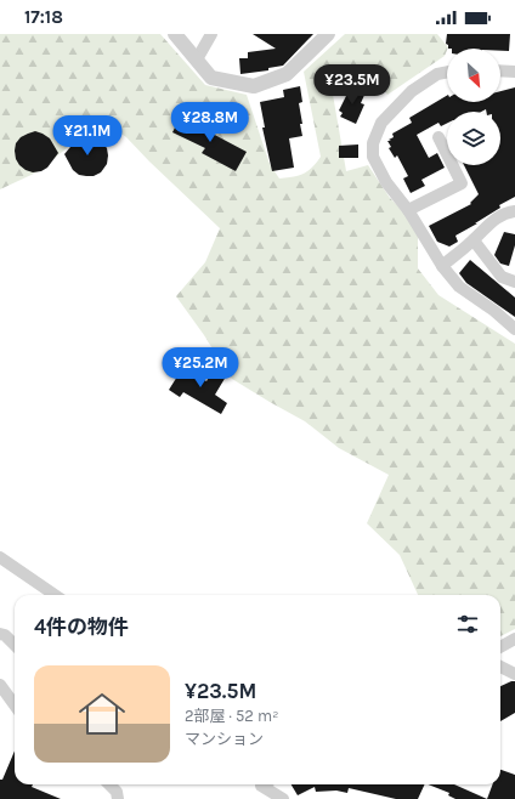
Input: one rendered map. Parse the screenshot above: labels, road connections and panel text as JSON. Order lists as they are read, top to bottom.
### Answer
{
  "north": "bottom right",
  "page": {
    "status": "17:18",
    "price": [
      "¥23.5M",
      "¥28.8M",
      "¥21.1M",
      "¥25.2M"
    ],
    "heading": "4件の物件",
    "list": [
      {
        "name": "¥23.5M",
        "note": "2部屋 · 52 m² · マンション"
      }
    ]
  }
}
